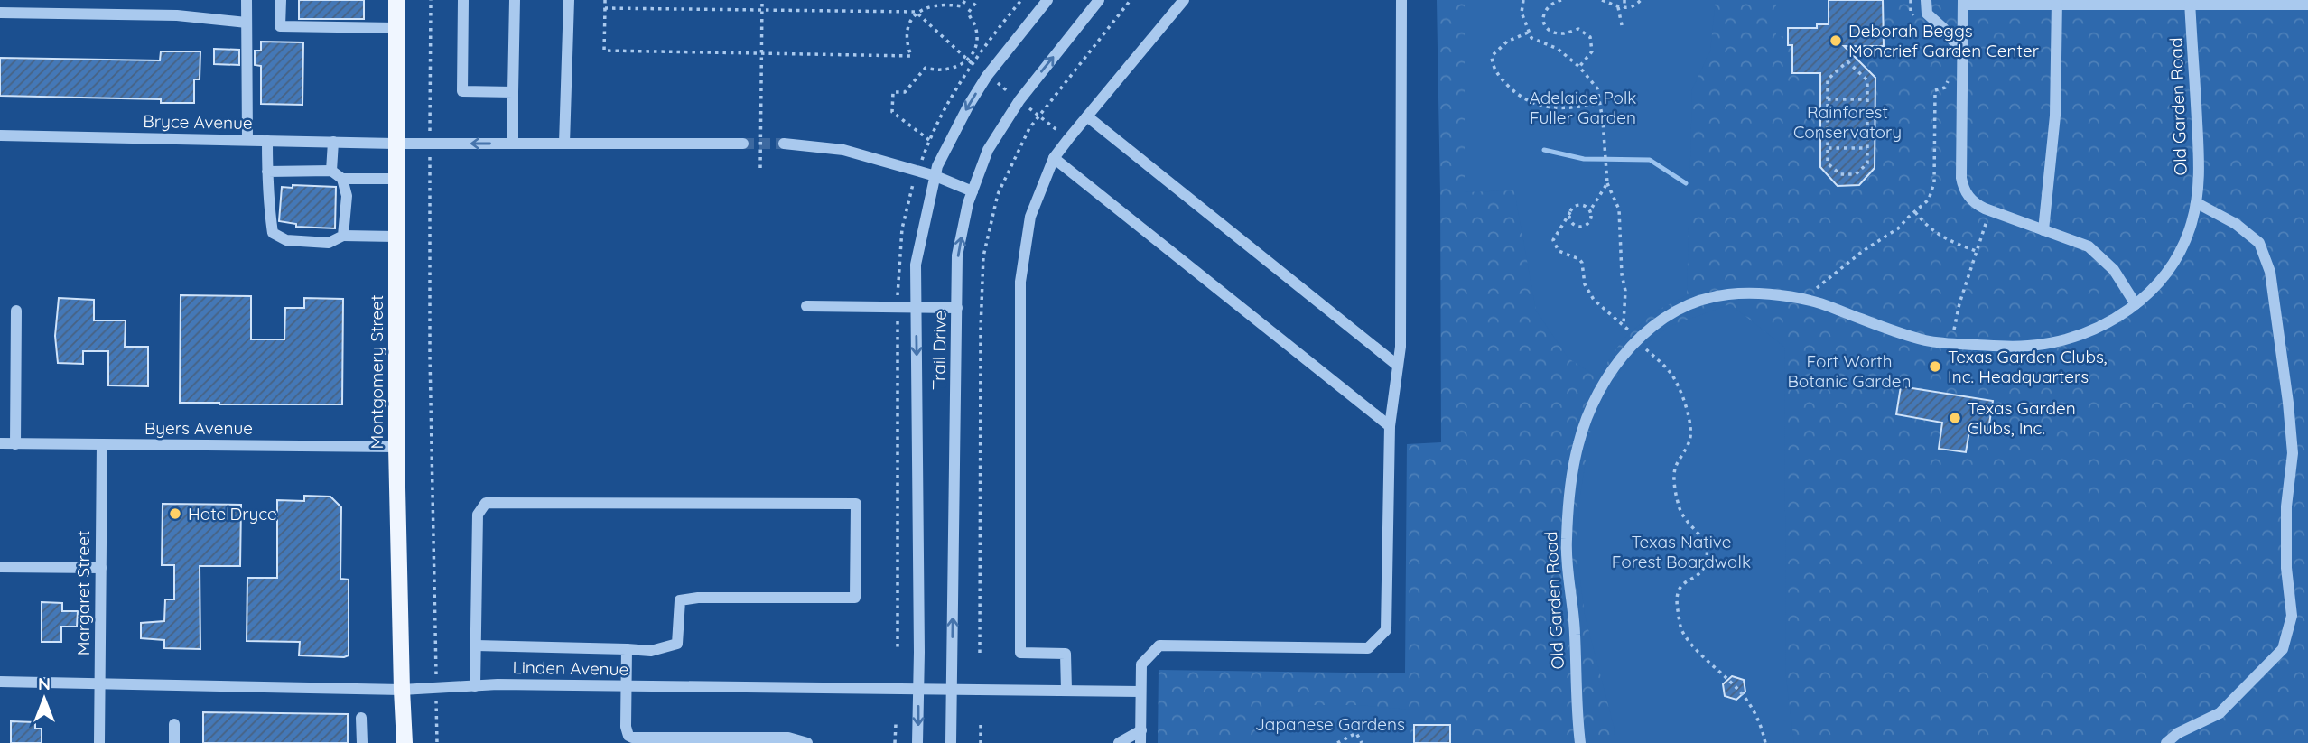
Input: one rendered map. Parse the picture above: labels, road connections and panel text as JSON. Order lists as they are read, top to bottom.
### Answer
{
  "streets": {
    "main road": ["Montgomery Street"],
    "street": [
      "Old Garden Road",
      "Bryce Avenue",
      "Trail Drive",
      "Byers Avenue",
      "Margaret Street",
      "Linden Avenue"
    ]
  },
  "crossings": [
    ["Bryce Avenue", "Montgomery Street"],
    ["Trail Drive", "Linden Avenue"],
    ["Montgomery Street", "Byers Avenue"],
    ["Montgomery Street", "Linden Avenue"],
    ["Byers Avenue", "Margaret Street"],
    ["Margaret Street", "Linden Avenue"]
  ],
  "parks": [
    "Adelaide Polk Fuller Garden",
    "Rainforest Conservatory",
    "Fort Worth Botanic Garden",
    "Texas Native Forest Boardwalk",
    "Japanese Gardens"
  ],
  "places": [
    "Deborah Beggs Moncrief Garden Center",
    "Texas Garden Clubs, Inc. Headquarters",
    "Texas Garden Clubs, Inc.",
    "HotelDryce"
  ],
  "north": "top"
}
